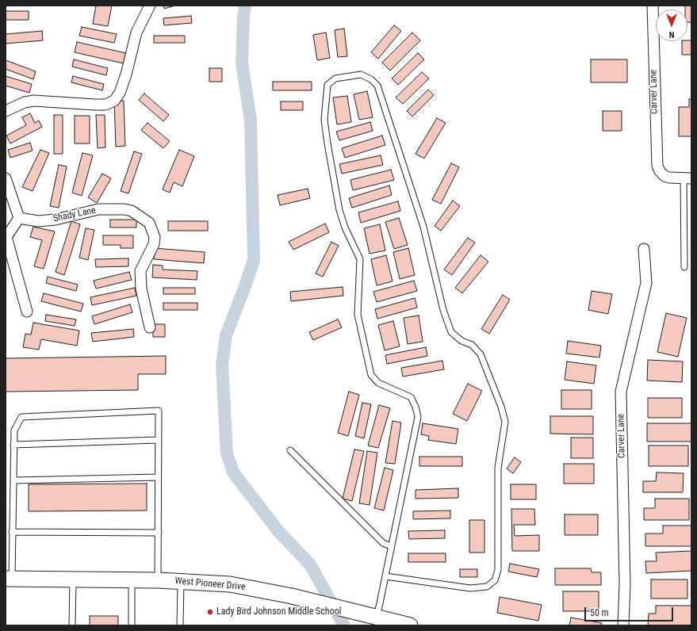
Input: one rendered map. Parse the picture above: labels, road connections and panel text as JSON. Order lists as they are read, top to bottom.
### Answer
{
  "streets": {
    "main road": ["West Pioneer Drive"],
    "street": ["Carver Lane", "Shady Lane"]
  },
  "places": ["Lady Bird Johnson Middle School"],
  "scale_bar": "50 m",
  "north": "bottom"
}
